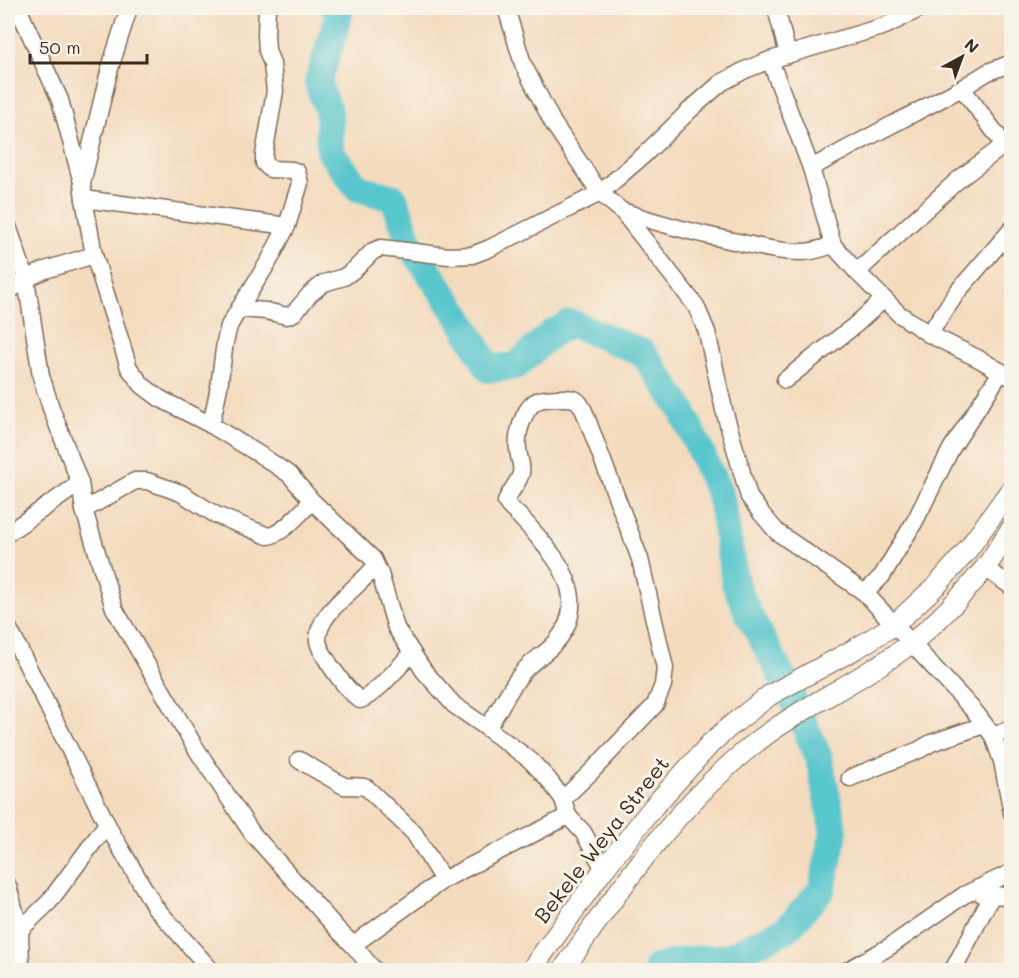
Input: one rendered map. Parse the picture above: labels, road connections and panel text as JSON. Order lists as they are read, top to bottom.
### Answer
{
  "streets": {
    "main road": ["Bekele Weya Street"]
  },
  "scale_bar": "50 m",
  "north": "top right"
}
